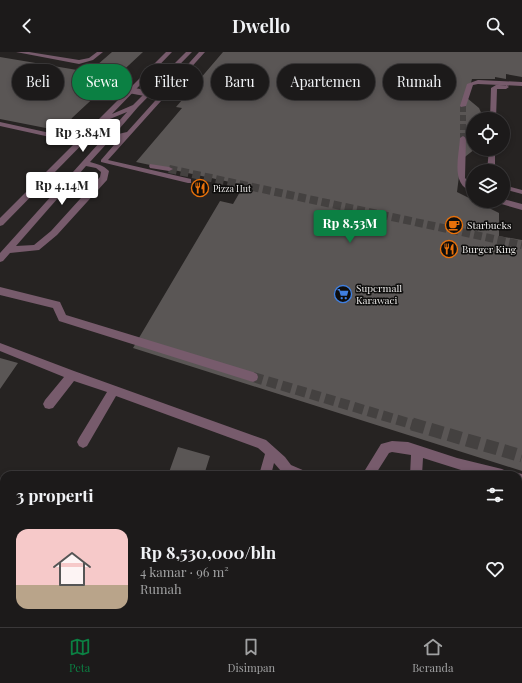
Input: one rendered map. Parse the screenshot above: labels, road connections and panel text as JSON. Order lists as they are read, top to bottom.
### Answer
{
  "places": {
    "restaurant": ["Pizza Hut", "Burger King"],
    "cafe": ["Starbucks"],
    "supermarket": ["Supermall Karawaci"]
  },
  "page": {
    "header": "Dwello",
    "chip": [
      "Beli",
      "Sewa",
      "Filter",
      "Baru",
      "Apartemen",
      "Rumah"
    ],
    "price": ["Rp 3.84M", "Rp 4.14M", "Rp 8.53M"],
    "heading": "3 properti",
    "list": [
      {
        "name": "Rp 8,530,000/bln",
        "note": "4 kamar · 96 m² · Rumah"
      }
    ],
    "tabs": ["Peta", "Disimpan", "Beranda"]
  }
}
